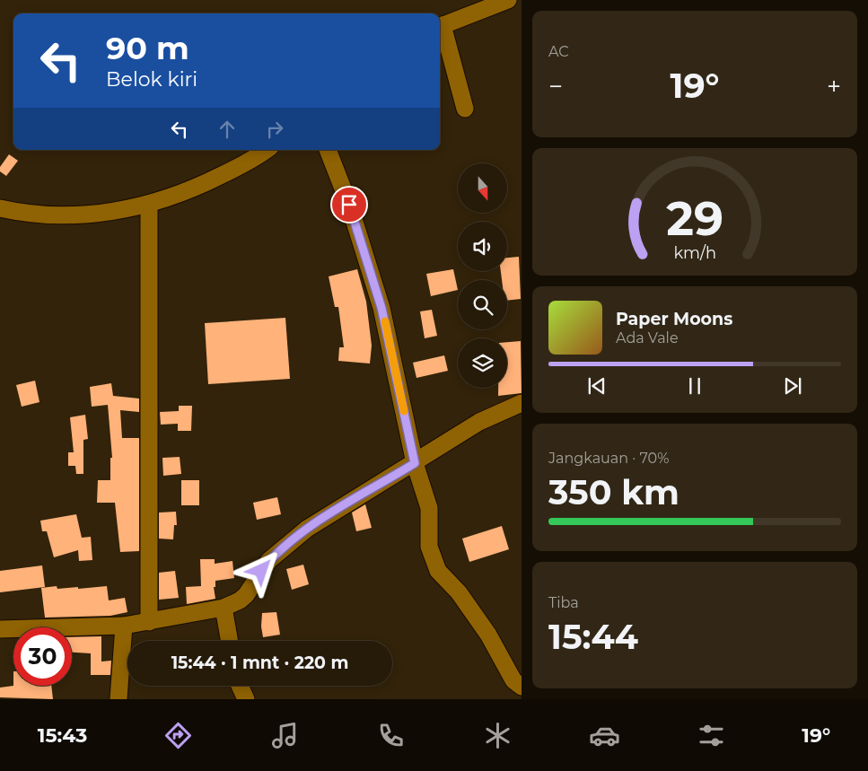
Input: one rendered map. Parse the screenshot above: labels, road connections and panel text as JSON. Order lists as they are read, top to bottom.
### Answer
{
  "north": "bottom",
  "page": {
    "tile": [
      "AC",
      ["Jangkauan · 70%", "350 km"],
      ["Tiba", "15:44"]
    ],
    "turn": ["90 m", "Belok kiri"],
    "heat": ["−", "19°", "+"],
    "song": ["Paper Moons", "Ada Vale"],
    "limit": "30",
    "trip": "15:44 · 1 mnt · 220 m",
    "tabs": ["15:43", "19°"],
    "gauge": ["29", "km/h"]
  }
}
